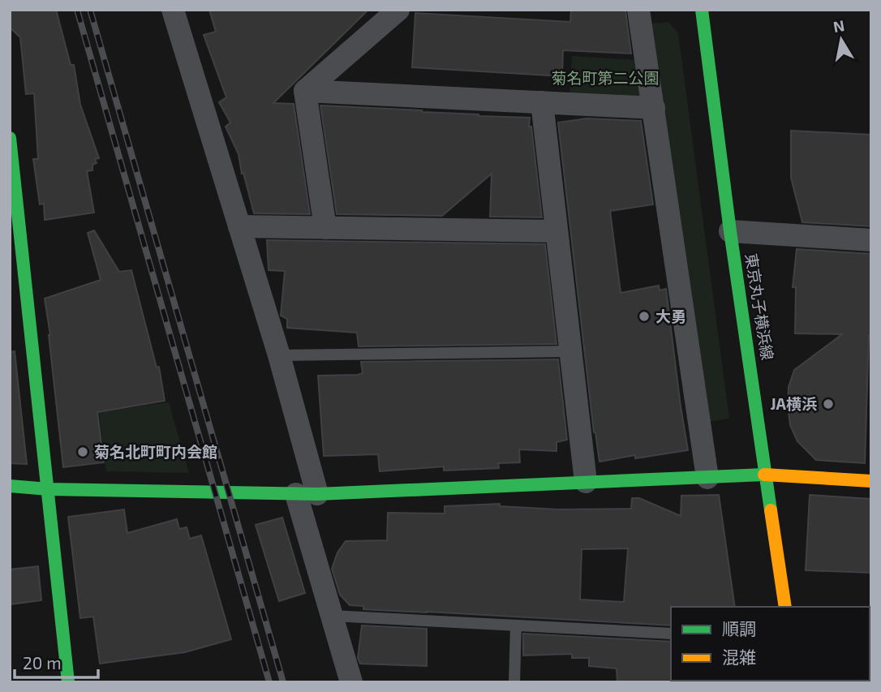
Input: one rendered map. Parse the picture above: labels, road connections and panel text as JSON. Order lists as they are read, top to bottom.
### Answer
{
  "streets": {
    "street": ["東京丸子横浜線"]
  },
  "parks": ["菊名町第二公園"],
  "places": ["大勇", "JA横浜", "菊名北町町内会館"],
  "legend": ["順調", "混雑"],
  "scale_bar": "20 m",
  "north": "top"
}
